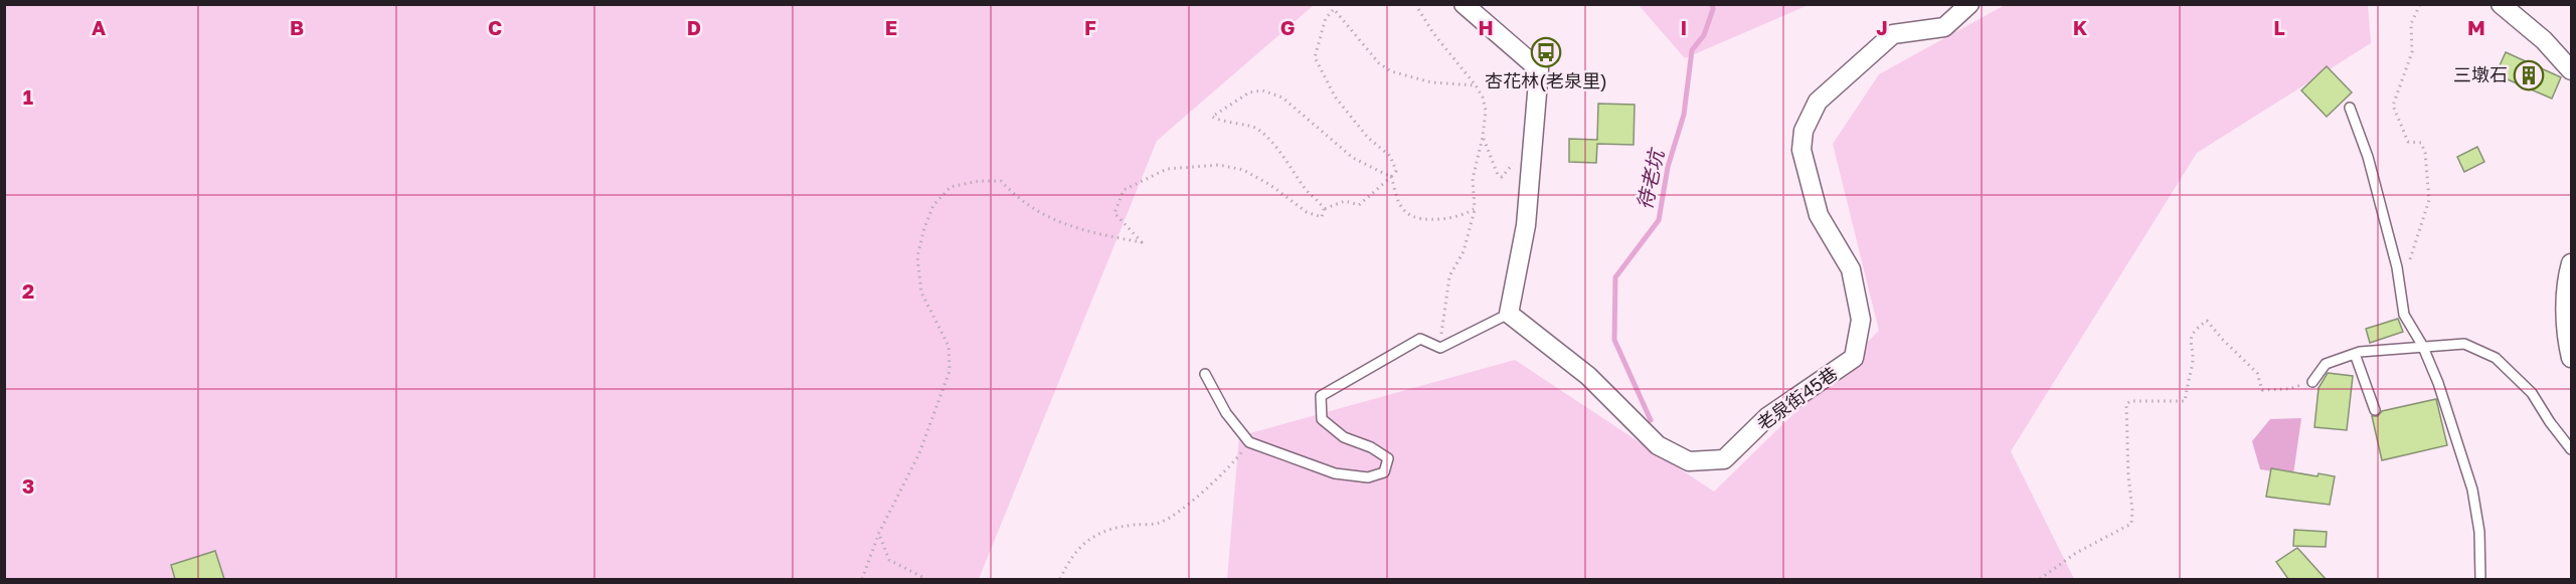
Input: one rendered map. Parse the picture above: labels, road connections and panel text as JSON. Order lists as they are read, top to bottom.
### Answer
{
  "streets": {
    "street": ["老泉街45巷"]
  },
  "water": ["待老坑"],
  "places": {
    "bus stop": ["杏花林(老泉里)"],
    "building": ["三墩石"]
  },
  "grid": {
    "columns": [
      "A",
      "B",
      "C",
      "D",
      "E",
      "F",
      "G",
      "H",
      "I",
      "J",
      "K",
      "L",
      "M"
    ],
    "rows": ["1", "2", "3"]
  }
}
